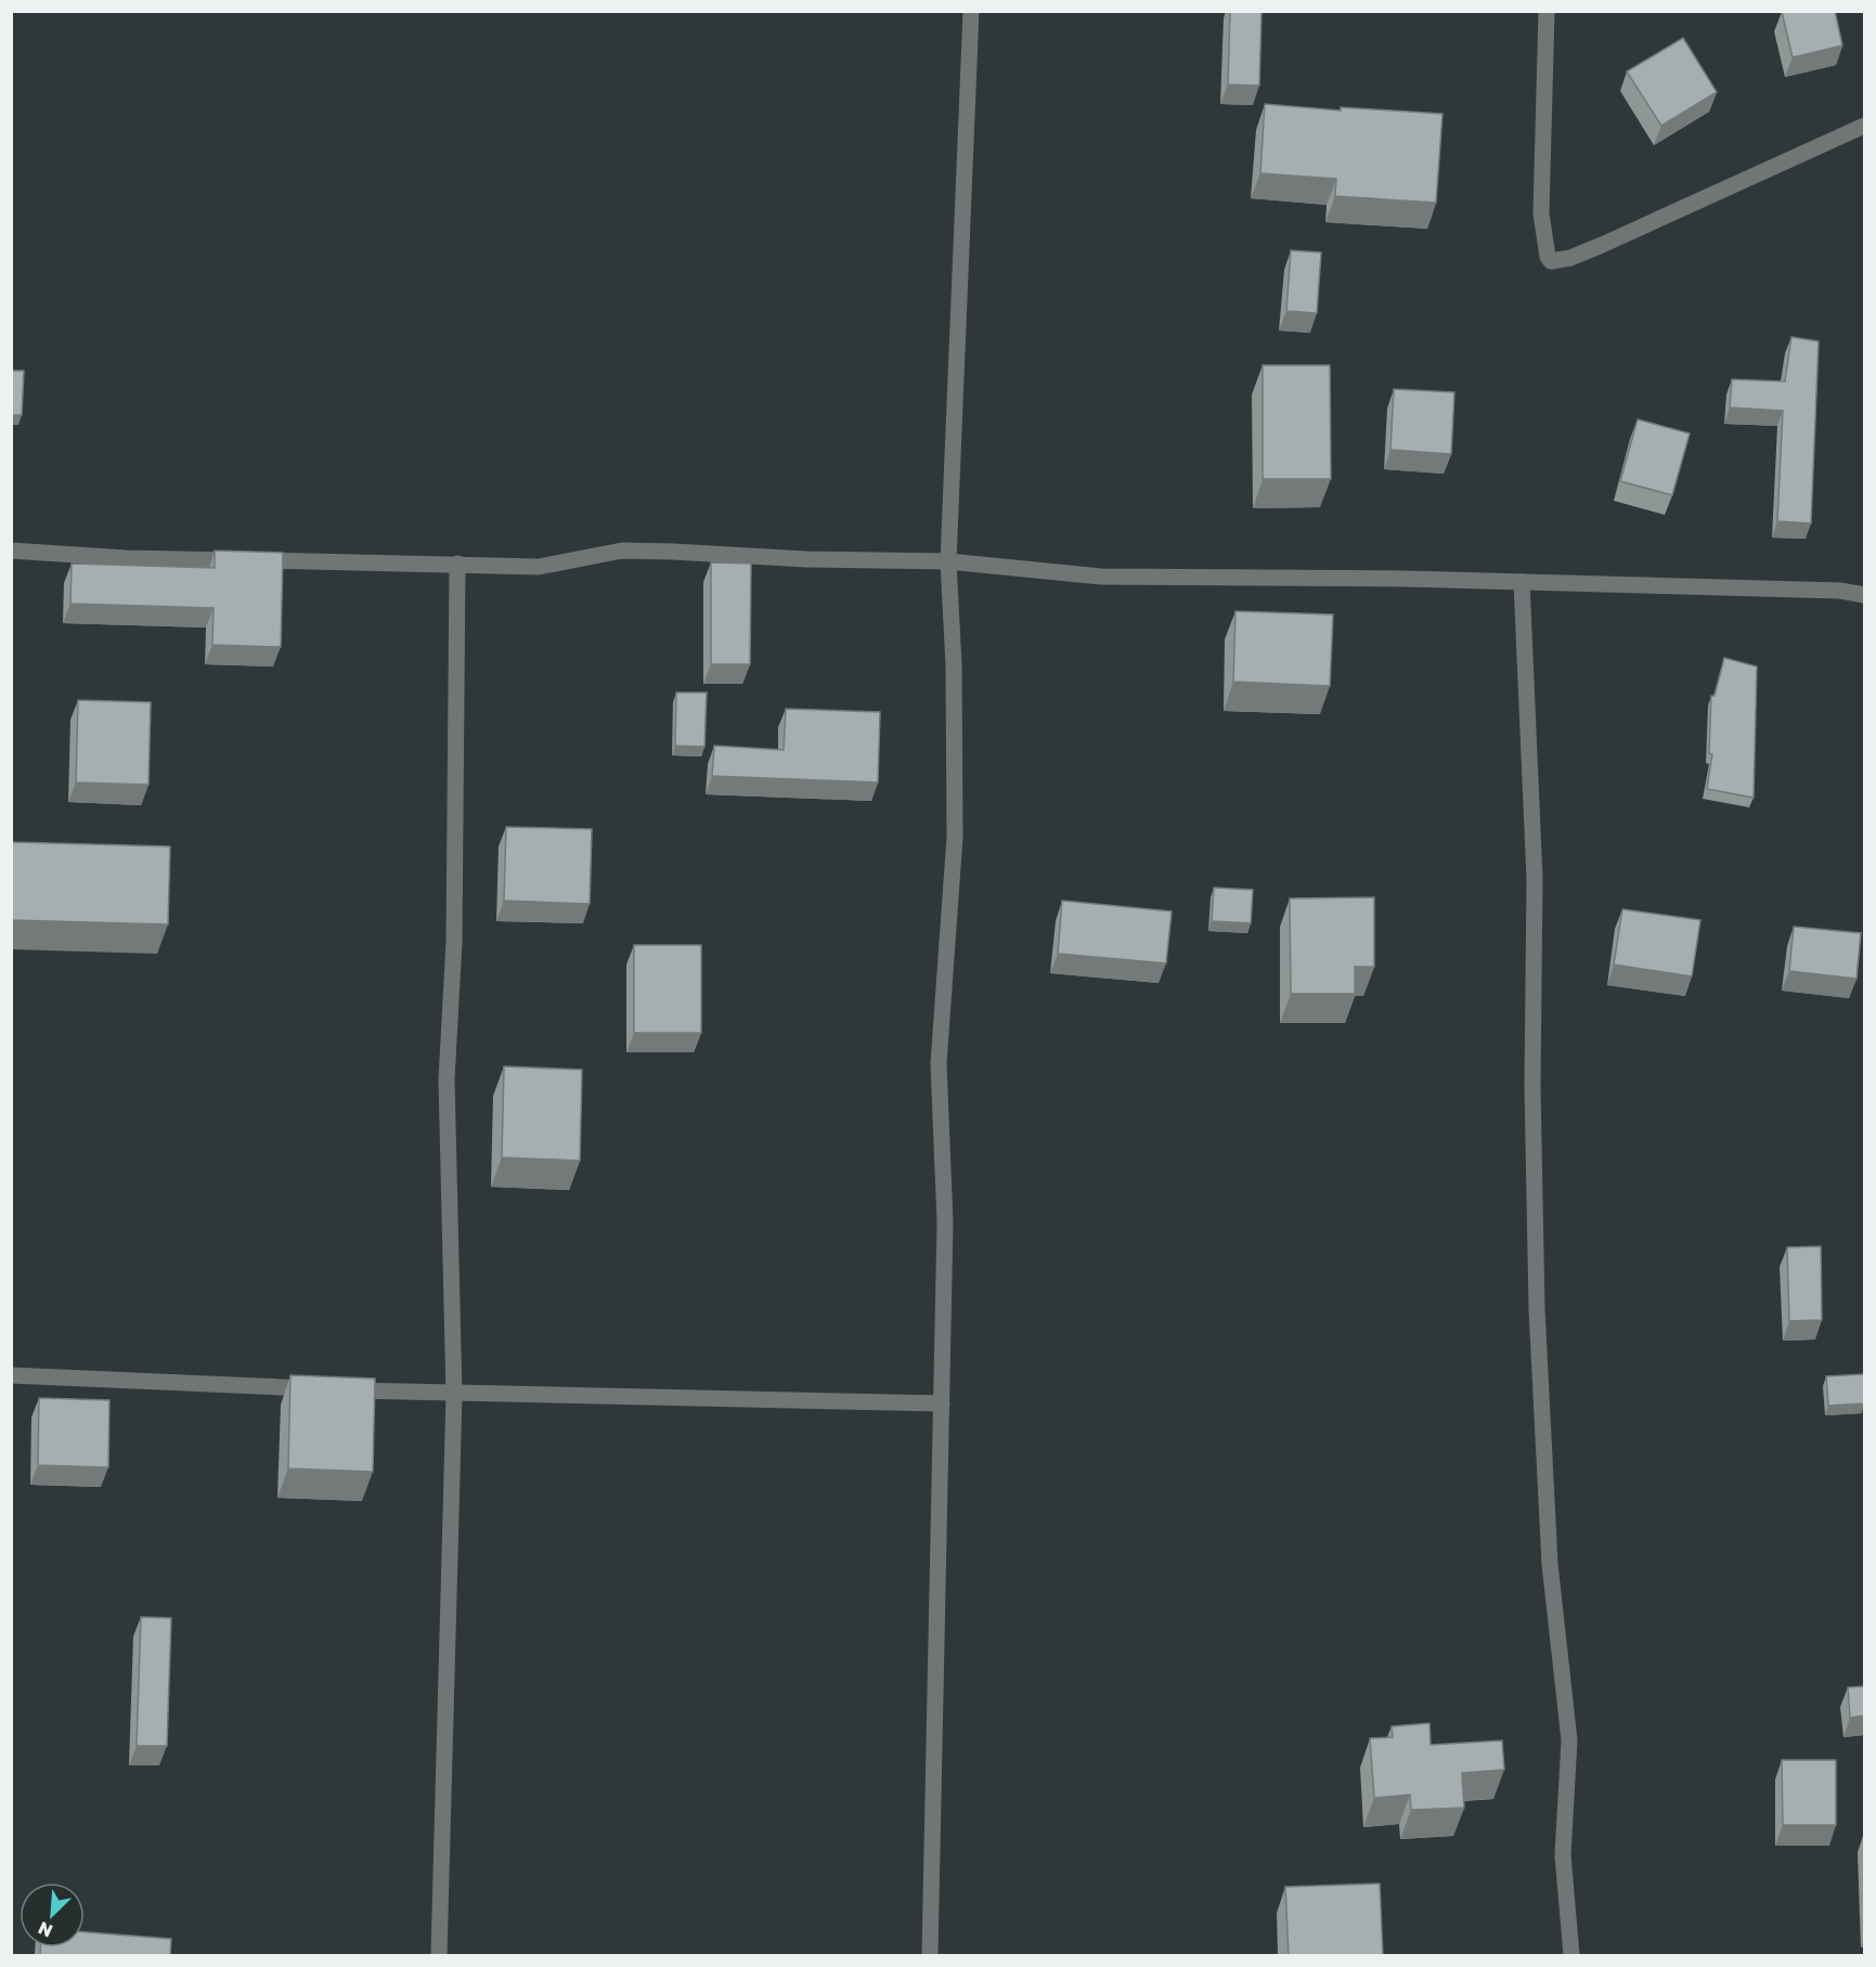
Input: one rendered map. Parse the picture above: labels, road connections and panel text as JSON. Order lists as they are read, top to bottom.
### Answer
{
  "north": "bottom left"
}
